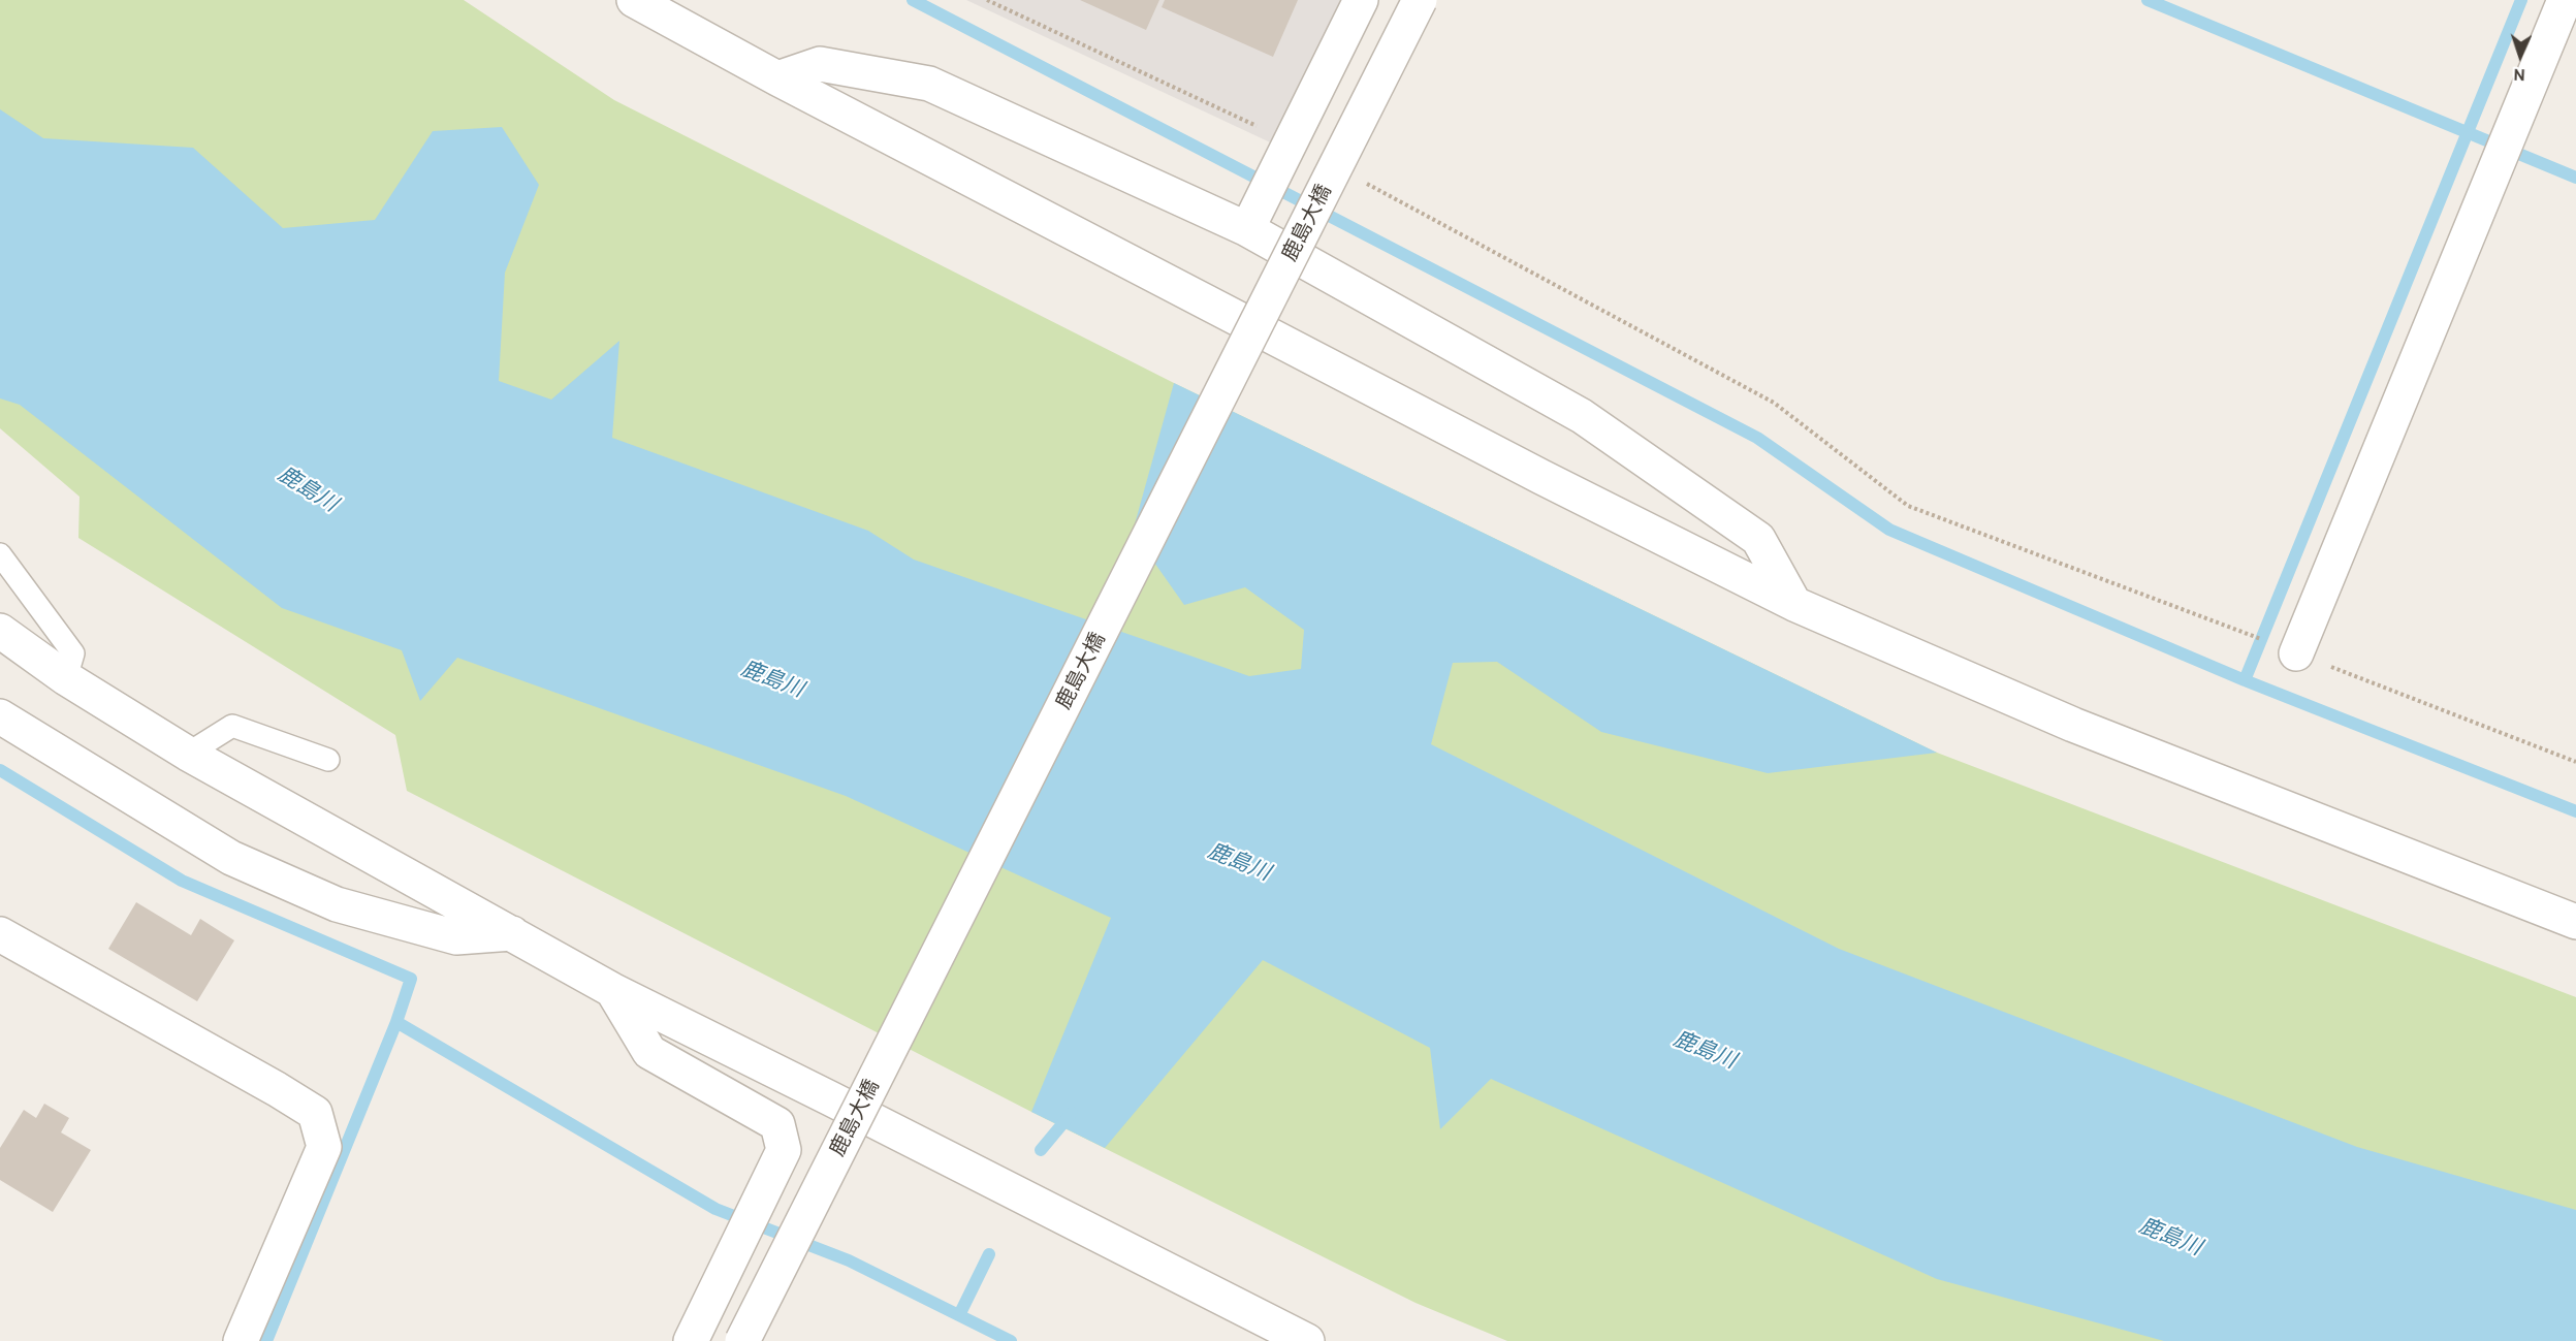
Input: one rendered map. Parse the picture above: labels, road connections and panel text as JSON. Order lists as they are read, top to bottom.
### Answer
{
  "streets": {
    "street": ["鹿島大橋"]
  },
  "water": ["鹿島川"],
  "north": "bottom"
}
